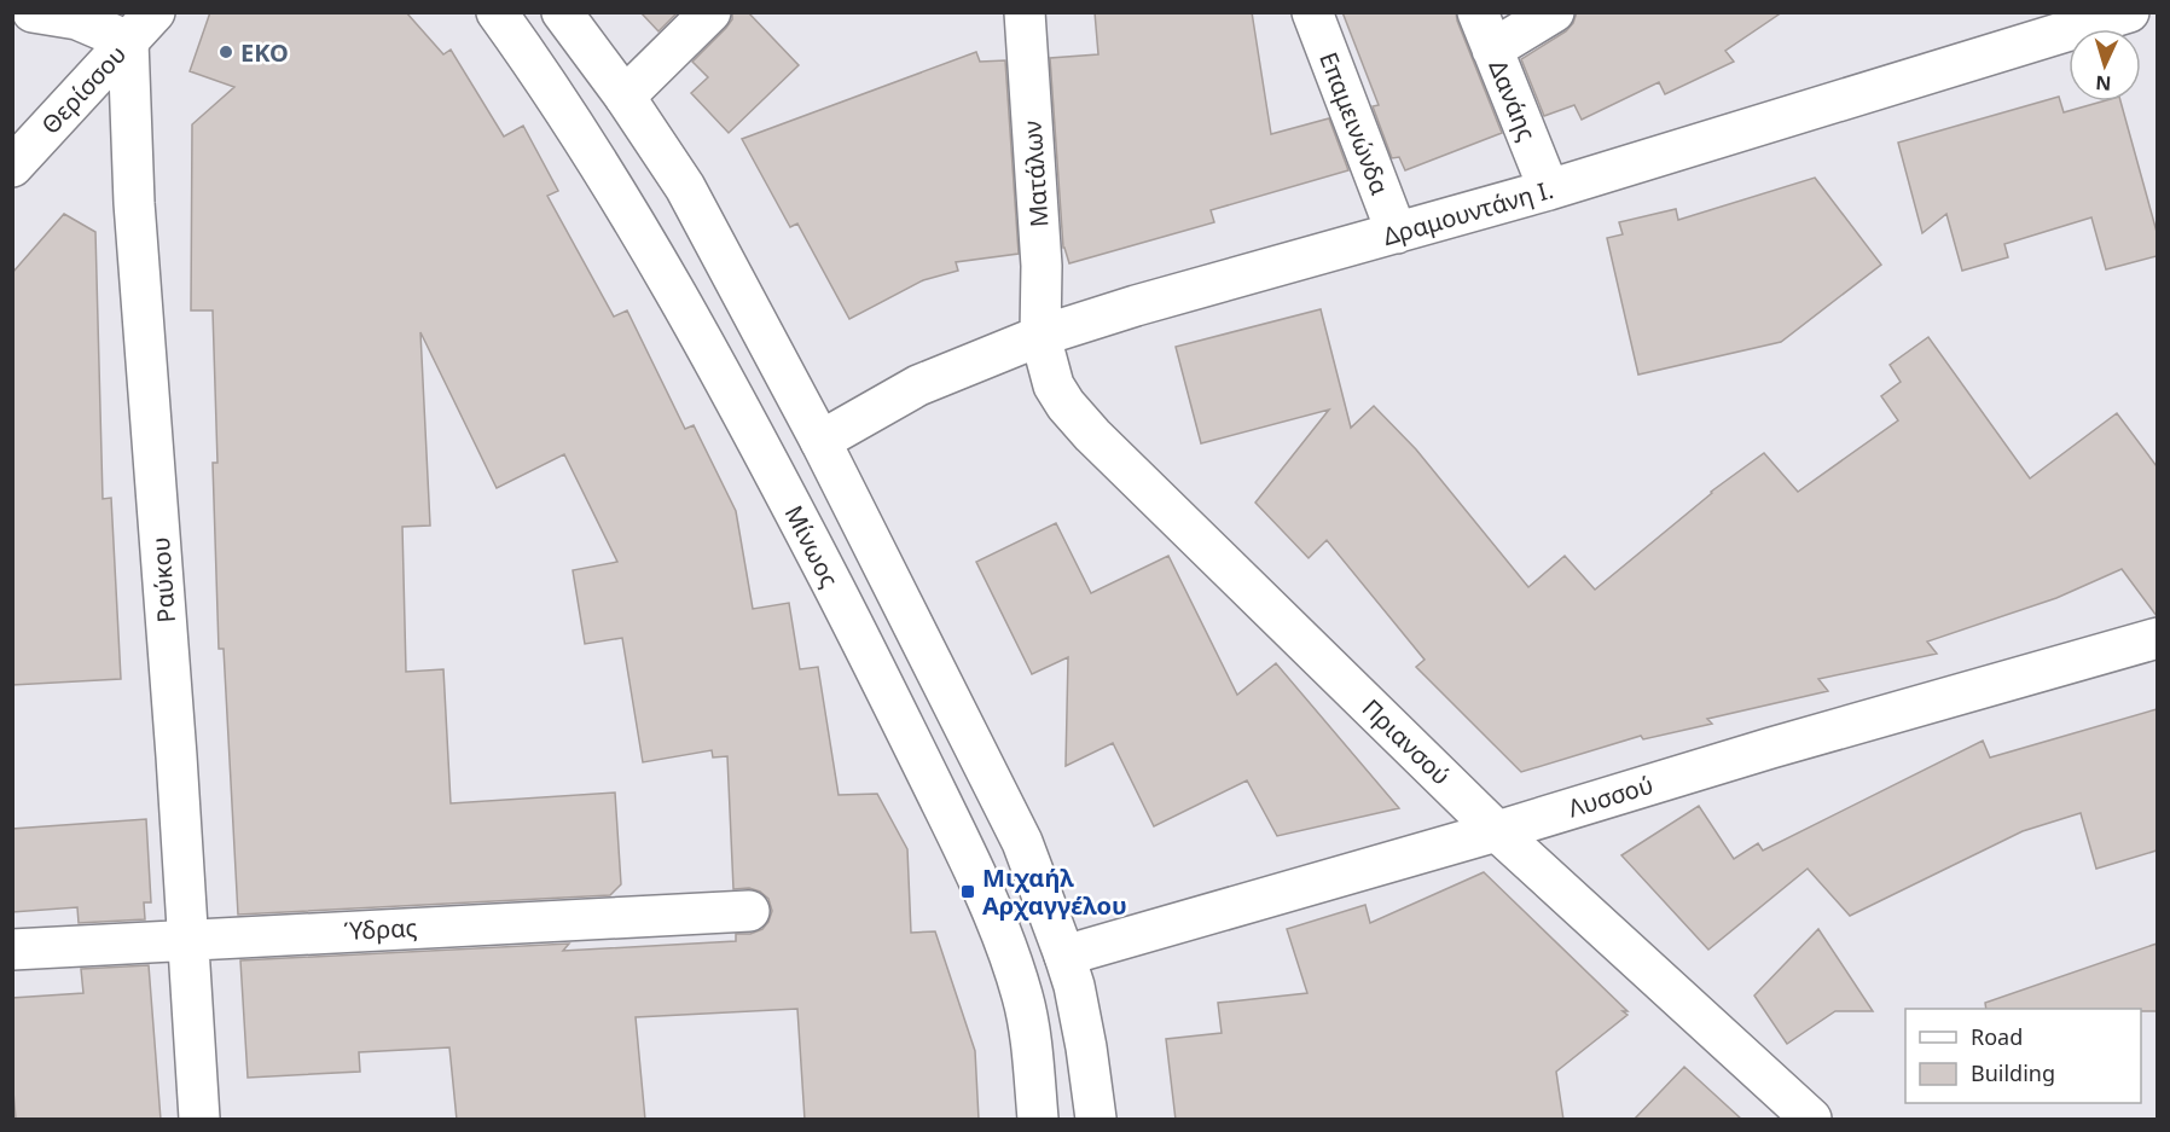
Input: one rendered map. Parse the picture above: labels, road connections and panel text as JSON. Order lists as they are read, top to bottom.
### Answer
{
  "streets": {
    "street": [
      "Θερίσσου",
      "Δανάης",
      "Επαμεινώνδα",
      "Ματάλων",
      "Δραμουντάνη Ι.",
      "Μίνωος",
      "Ραύκου",
      "Πριανσού",
      "Λυσσού",
      "Ύδρας"
    ]
  },
  "crossings": [
    ["Θερίσσου", "Ραύκου"],
    ["Δανάης", "Δραμουντάνη Ι."],
    ["Επαμεινώνδα", "Δραμουντάνη Ι."],
    ["Ματάλων", "Δραμουντάνη Ι."],
    ["Ματάλων", "Πριανσού"],
    ["Δραμουντάνη Ι.", "Πριανσού"],
    ["Ραύκου", "Ύδρας"],
    ["Πριανσού", "Λυσσού"]
  ],
  "places": {
    "other": ["ΕΚΟ"],
    "transit": ["Μιχαήλ Αρχαγγέλου"]
  },
  "legend": ["Road", "Building"],
  "north": "bottom"
}
